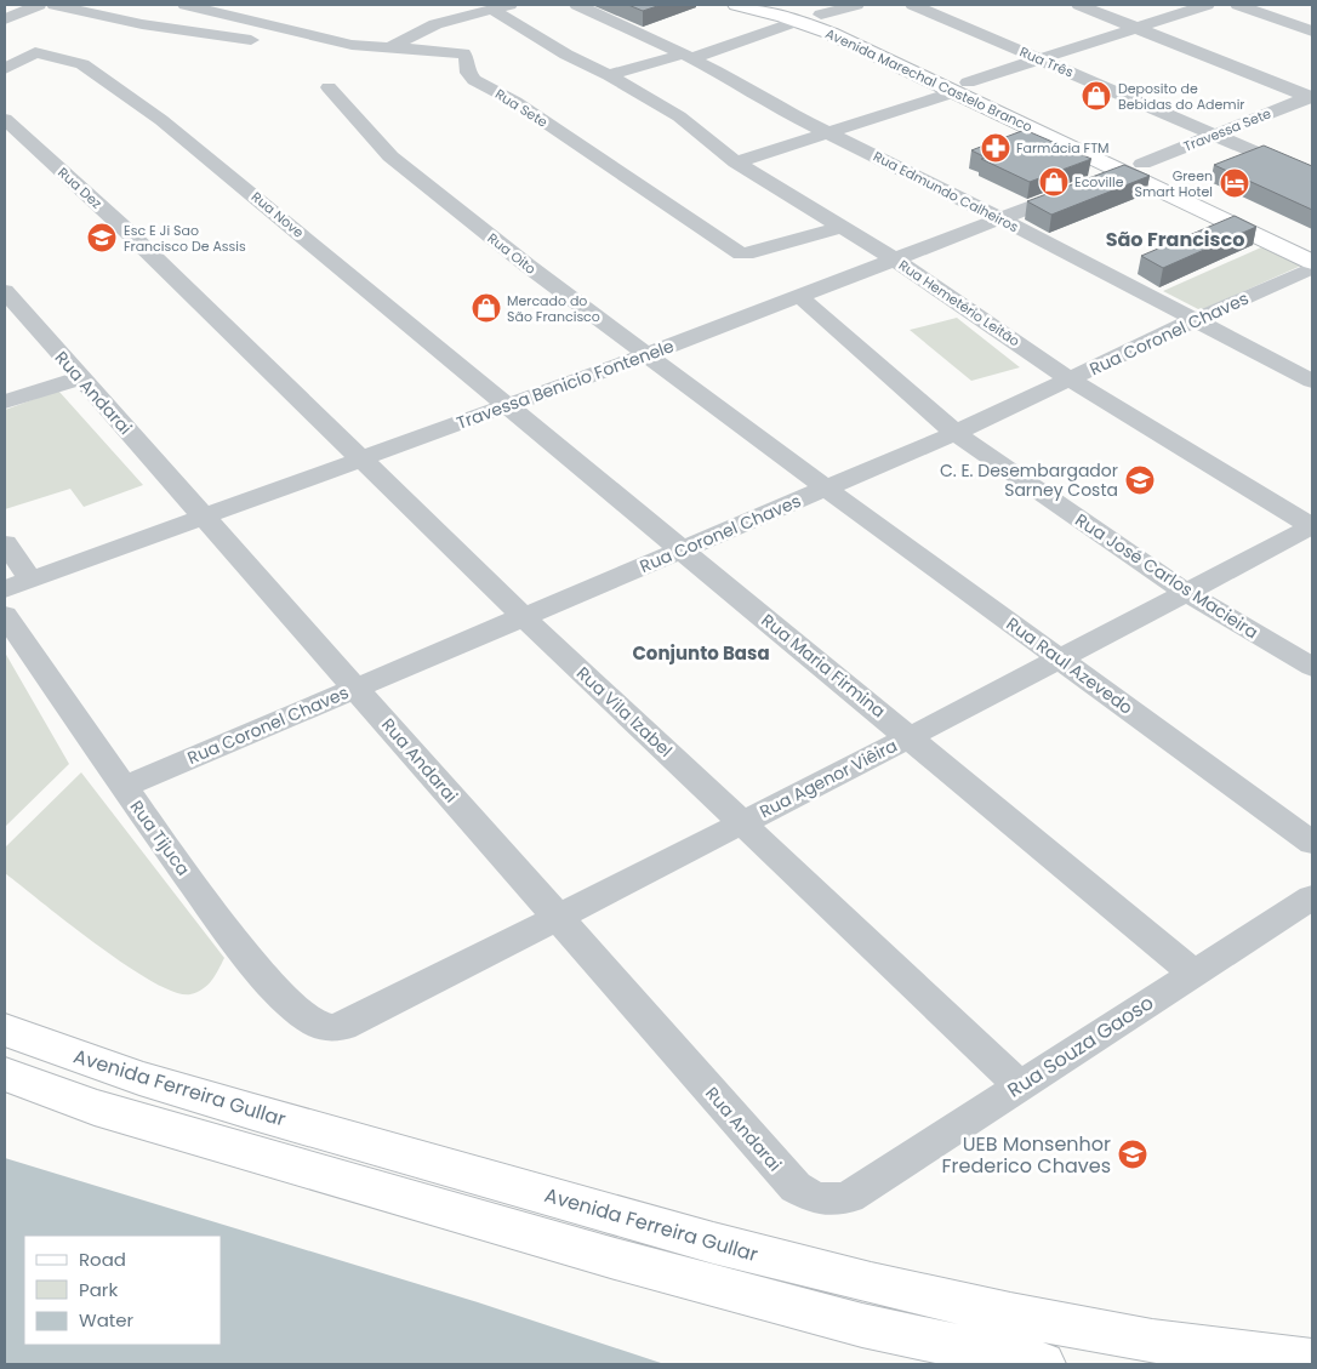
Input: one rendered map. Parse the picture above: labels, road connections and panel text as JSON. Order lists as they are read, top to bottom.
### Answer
{
  "streets": {
    "main road": ["Avenida Marechal Castelo Branco", "Avenida Ferreira Gullar"],
    "street": [
      "Rua Três",
      "Rua Sete",
      "Travessa Sete",
      "Rua Dez",
      "Rua Edmundo Calheiros",
      "Rua Nove",
      "Rua Oito",
      "Rua Hemetério Leitão",
      "Rua Coronel Chaves",
      "Travessa Benicio Fontenele",
      "Rua Andarai",
      "Rua José Carlos Macieira",
      "Rua Maria Firmina",
      "Rua Raul Azevedo",
      "Rua Vila Izabel",
      "Rua Agenor Viêira",
      "Rua Tijuca",
      "Rua Souza Gaoso"
    ]
  },
  "crossings": [
    ["Rua Três", "Travessa Sete"],
    ["Avenida Marechal Castelo Branco", "Travessa Sete"],
    ["Rua Sete", "Rua Hemetério Leitão"],
    ["Rua Dez", "Rua Vila Izabel"],
    ["Rua Edmundo Calheiros", "Rua Coronel Chaves"],
    ["Rua Edmundo Calheiros", "Travessa Benicio Fontenele"],
    ["Rua Nove", "Travessa Benicio Fontenele"],
    ["Rua Nove", "Rua Maria Firmina"],
    ["Rua Oito", "Rua Coronel Chaves"],
    ["Rua Oito", "Travessa Benicio Fontenele"],
    ["Rua Oito", "Rua Raul Azevedo"],
    ["Rua Hemetério Leitão", "Rua Coronel Chaves"],
    ["Rua Hemetério Leitão", "Travessa Benicio Fontenele"],
    ["Rua Hemetério Leitão", "Rua Agenor Viêira"],
    ["Rua Coronel Chaves", "Rua Andarai"],
    ["Rua Coronel Chaves", "Rua José Carlos Macieira"],
    ["Rua Coronel Chaves", "Rua Maria Firmina"],
    ["Rua Coronel Chaves", "Rua Raul Azevedo"],
    ["Rua Coronel Chaves", "Rua Vila Izabel"],
    ["Rua Coronel Chaves", "Rua Tijuca"],
    ["Travessa Benicio Fontenele", "Rua Andarai"],
    ["Travessa Benicio Fontenele", "Rua José Carlos Macieira"],
    ["Travessa Benicio Fontenele", "Rua Maria Firmina"],
    ["Travessa Benicio Fontenele", "Rua Vila Izabel"],
    ["Rua Andarai", "Rua Agenor Viêira"],
    ["Rua Andarai", "Rua Souza Gaoso"],
    ["Rua José Carlos Macieira", "Rua Agenor Viêira"],
    ["Rua Maria Firmina", "Rua Agenor Viêira"],
    ["Rua Maria Firmina", "Rua Souza Gaoso"],
    ["Rua Raul Azevedo", "Rua Agenor Viêira"],
    ["Rua Vila Izabel", "Rua Agenor Viêira"],
    ["Rua Vila Izabel", "Rua Souza Gaoso"],
    ["Rua Agenor Viêira", "Rua Tijuca"]
  ],
  "districts": ["São Francisco", "Conjunto Basa"],
  "places": {
    "shop": ["Deposito de Bebidas do Ademir", "Ecoville", "Mercado do São Francisco"],
    "pharmacy": ["Farmácia FTM"],
    "hotel": ["Green Smart Hotel"],
    "school or university": ["Esc E Ji Sao Francisco De Assis", "C. E. Desembargador Sarney Costa", "UEB Monsenhor Frederico Chaves"]
  },
  "legend": ["Road", "Park", "Water"]
}
